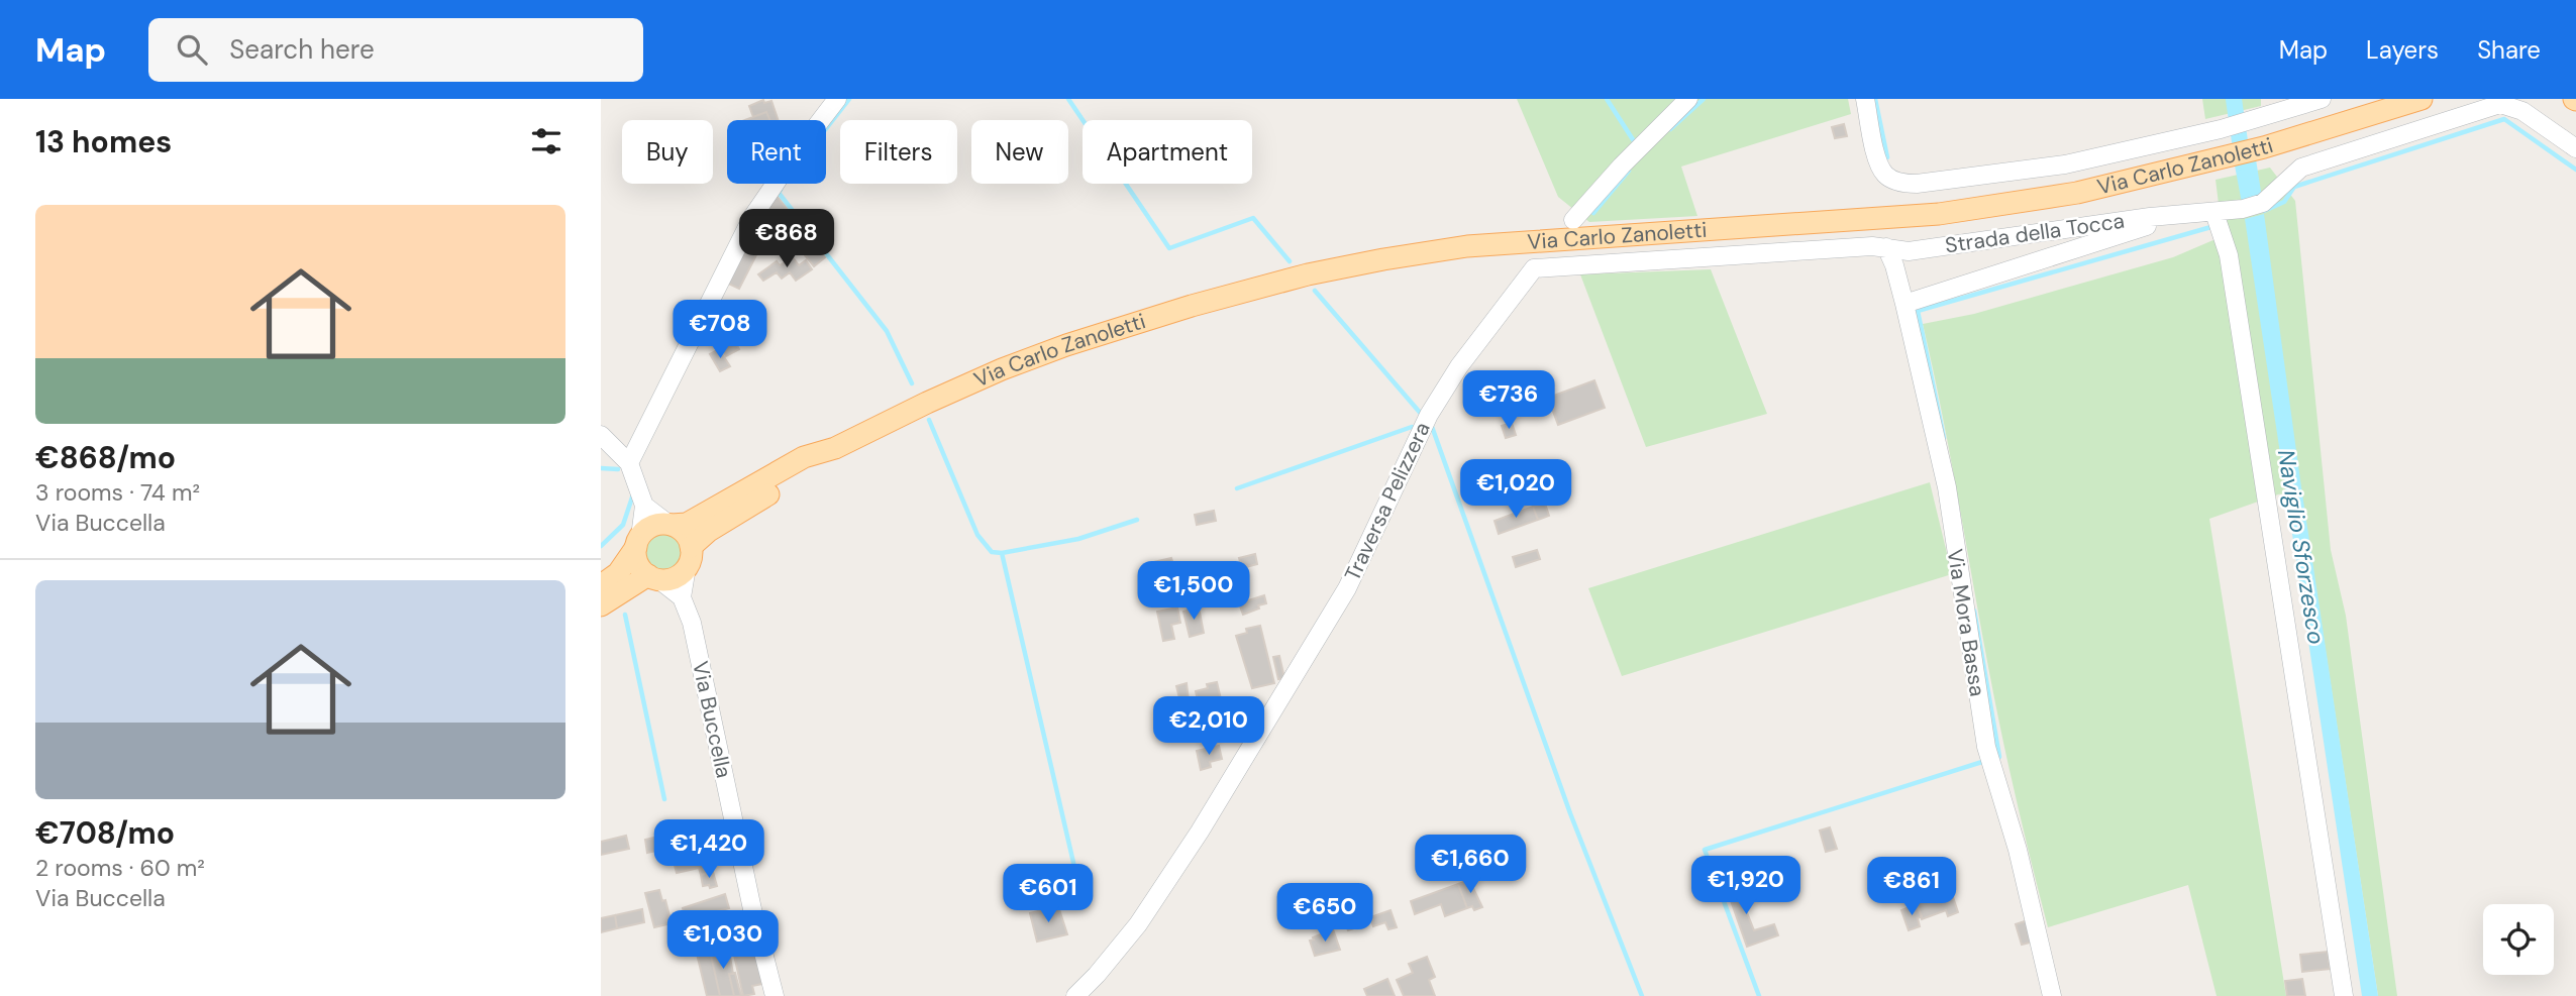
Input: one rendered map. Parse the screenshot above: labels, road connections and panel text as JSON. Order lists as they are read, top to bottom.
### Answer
{
  "streets": {
    "main road": ["Via Carlo Zanoletti"],
    "street": [
      "Strada della Tocca",
      "Traversa Pelizzera",
      "Via Mora Bassa",
      "Via Buccella"
    ]
  },
  "crossings": [
    ["Via Carlo Zanoletti", "Via Buccella"],
    ["Strada della Tocca", "Traversa Pelizzera"],
    ["Strada della Tocca", "Via Mora Bassa"],
    ["Traversa Pelizzera", "Via Mora Bassa"]
  ],
  "water": ["Naviglio Sforzesco"],
  "page": {
    "header": "Map",
    "search": "Search here",
    "nav": ["Map", "Layers", "Share"],
    "heading": "13 homes",
    "chip": [
      "Buy",
      "Rent",
      "Filters",
      "New",
      "Apartment"
    ],
    "list": [
      {
        "name": "€868/mo",
        "note": "3 rooms · 74 m² · Via Buccella"
      },
      {
        "name": "€708/mo",
        "note": "2 rooms · 60 m² · Via Buccella"
      }
    ],
    "price": [
      "€868",
      "€708",
      "€736",
      "€1,020",
      "€1,500",
      "€2,010",
      "€1,420",
      "€1,660",
      "€1,920",
      "€861",
      "€601",
      "€650",
      "€1,030"
    ]
  }
}
